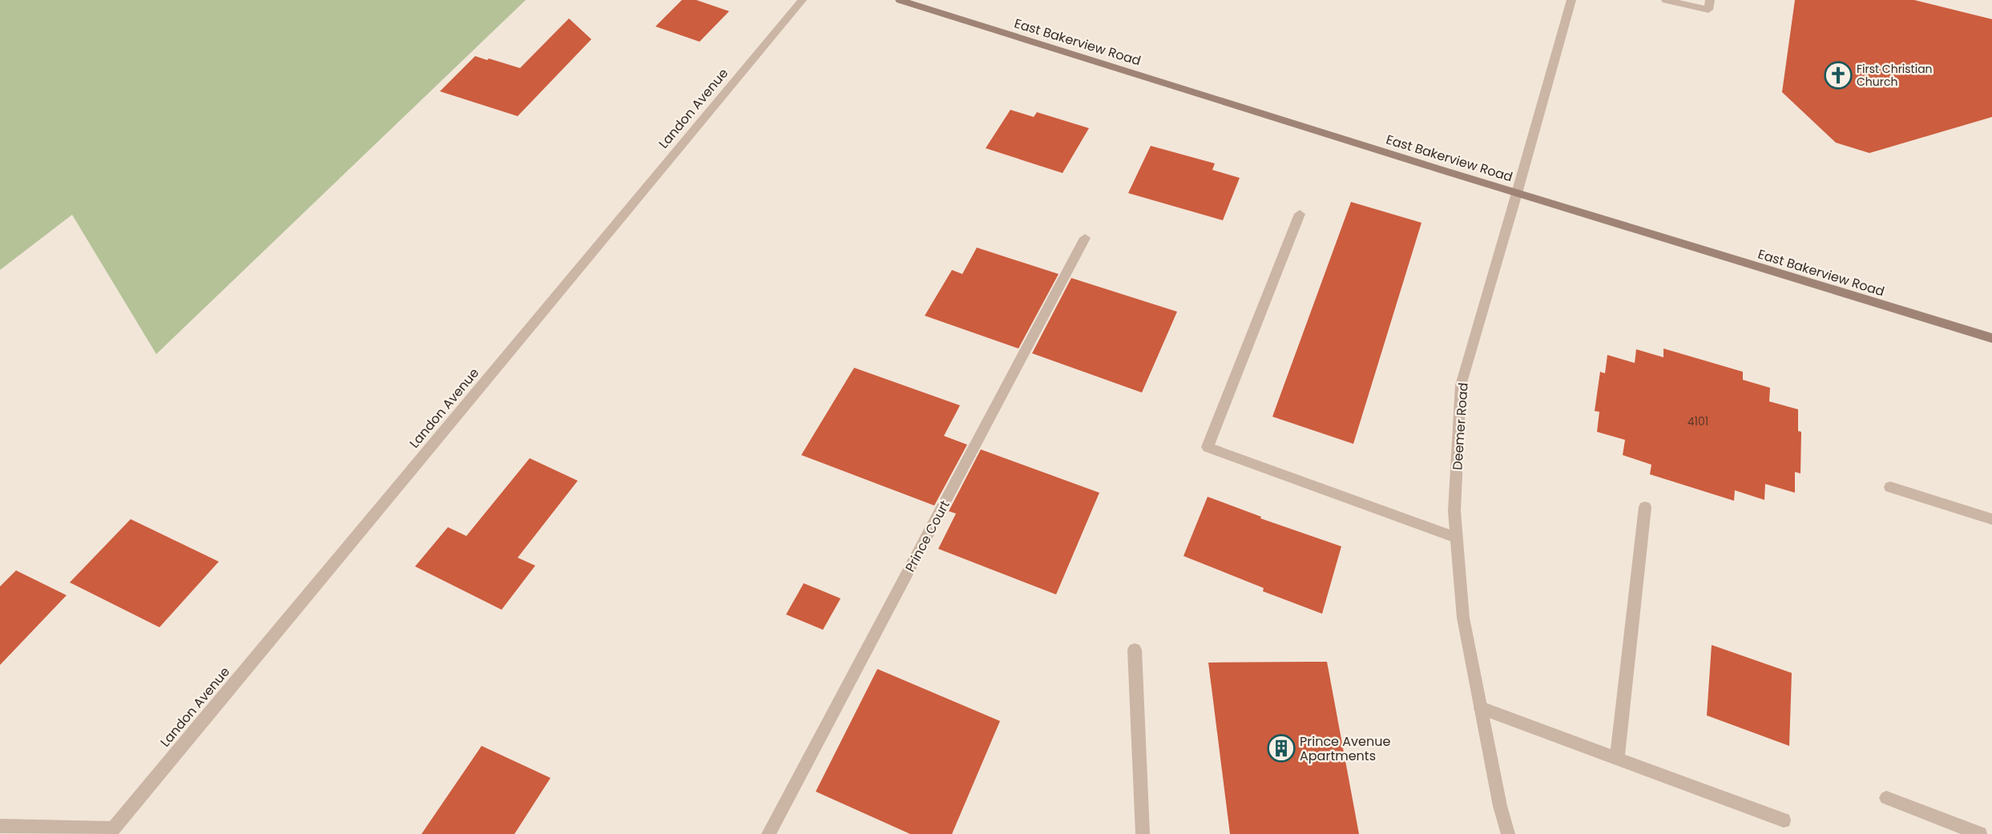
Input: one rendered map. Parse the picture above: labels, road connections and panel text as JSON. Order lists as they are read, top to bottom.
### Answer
{
  "streets": {
    "main road": ["East Bakerview Road"],
    "street": ["Landon Avenue", "Deemer Road", "Prince Court"]
  },
  "crossings": [
    ["East Bakerview Road", "Deemer Road"]
  ],
  "places": {
    "church": ["First Christian Church"],
    "building": ["Prince Avenue Apartments"]
  },
  "house_numbers": ["4101"]
}
